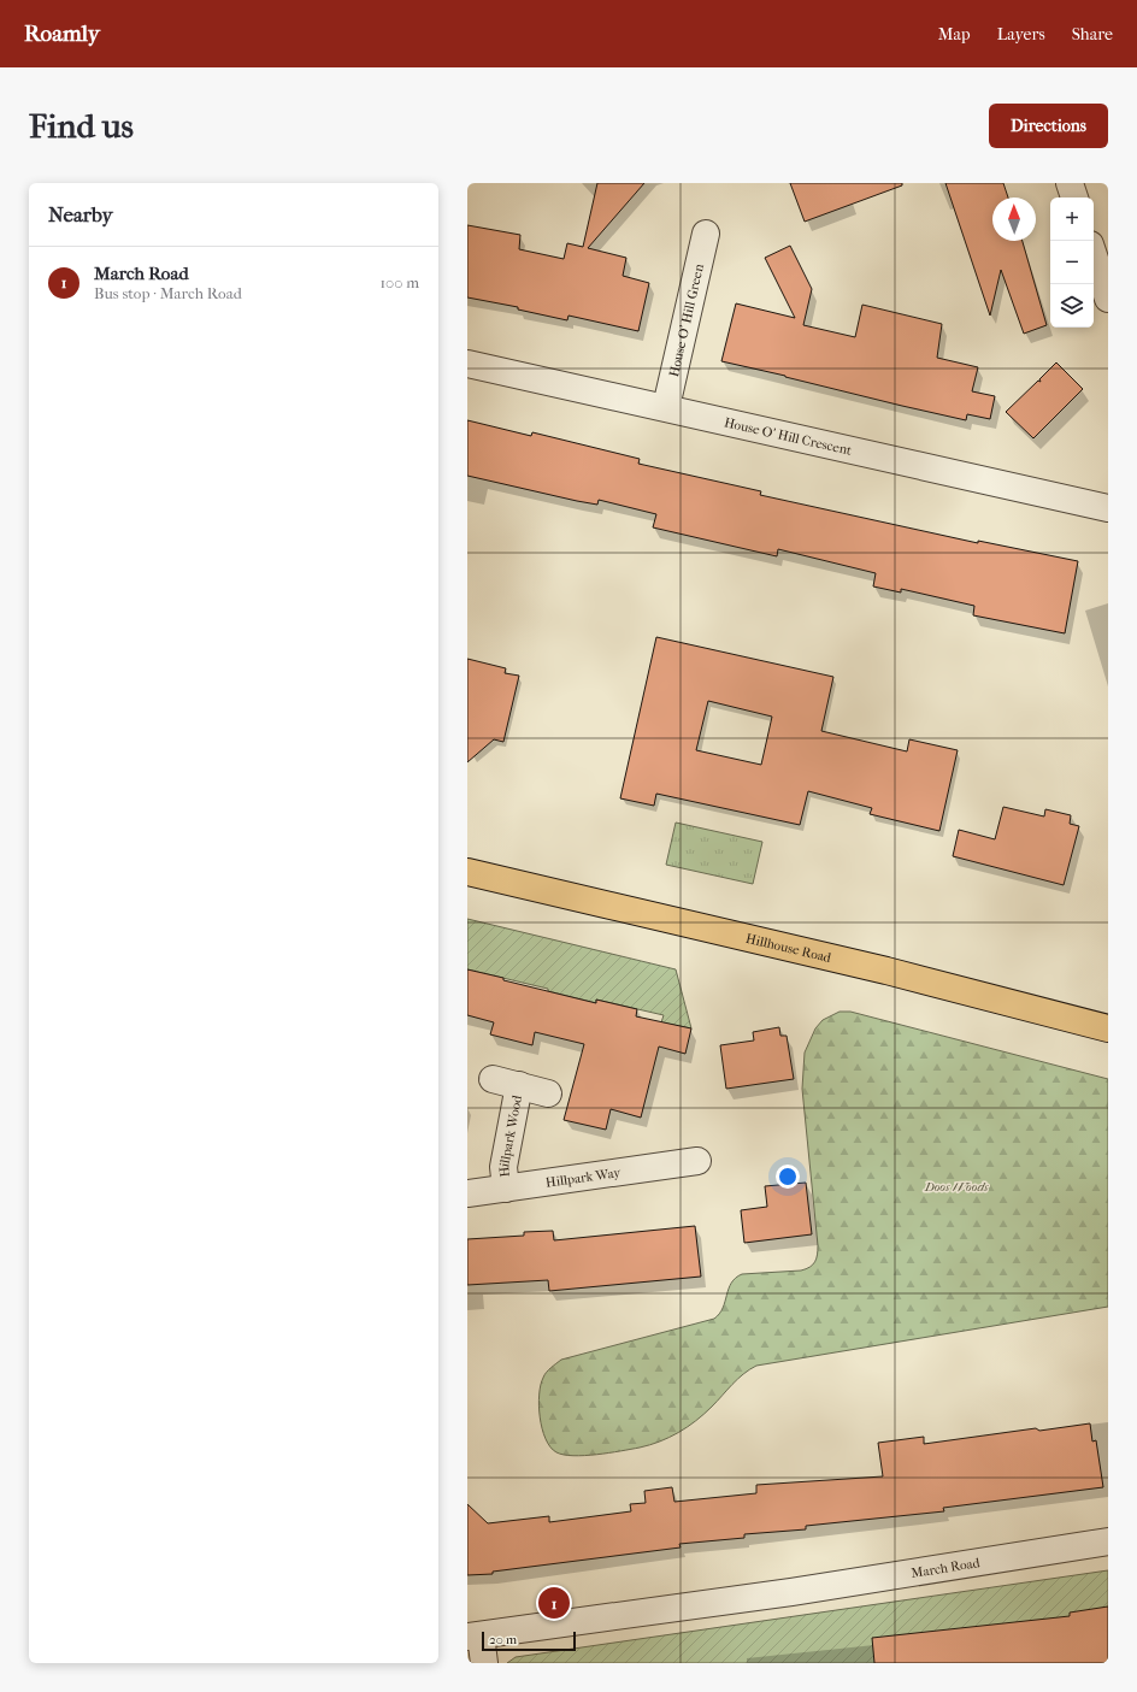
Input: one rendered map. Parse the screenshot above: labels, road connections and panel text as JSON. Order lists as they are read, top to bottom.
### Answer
{
  "streets": {
    "main road": ["Hillhouse Road"],
    "street": [
      "House O' Hill Green",
      "House O' Hill Crescent",
      "Hillpark Wood",
      "Hillpark Way",
      "March Road"
    ]
  },
  "crossings": [
    ["House O' Hill Green", "House O' Hill Crescent"],
    ["Hillpark Wood", "Hillpark Way"]
  ],
  "parks": ["Doos Woods"],
  "scale_bar": "20 m",
  "north": "top",
  "page": {
    "header": "Roamly",
    "nav": ["Map", "Layers", "Share"],
    "buttons": "Directions",
    "title": "Find us",
    "heading": "Nearby",
    "map_buttons": ["+", "−"],
    "list": [
      {
        "mark": "1",
        "name": "March Road",
        "note": "Bus stop · March Road",
        "value": "100 m"
      }
    ],
    "pins": "1",
    "scale": "20 m"
  }
}
